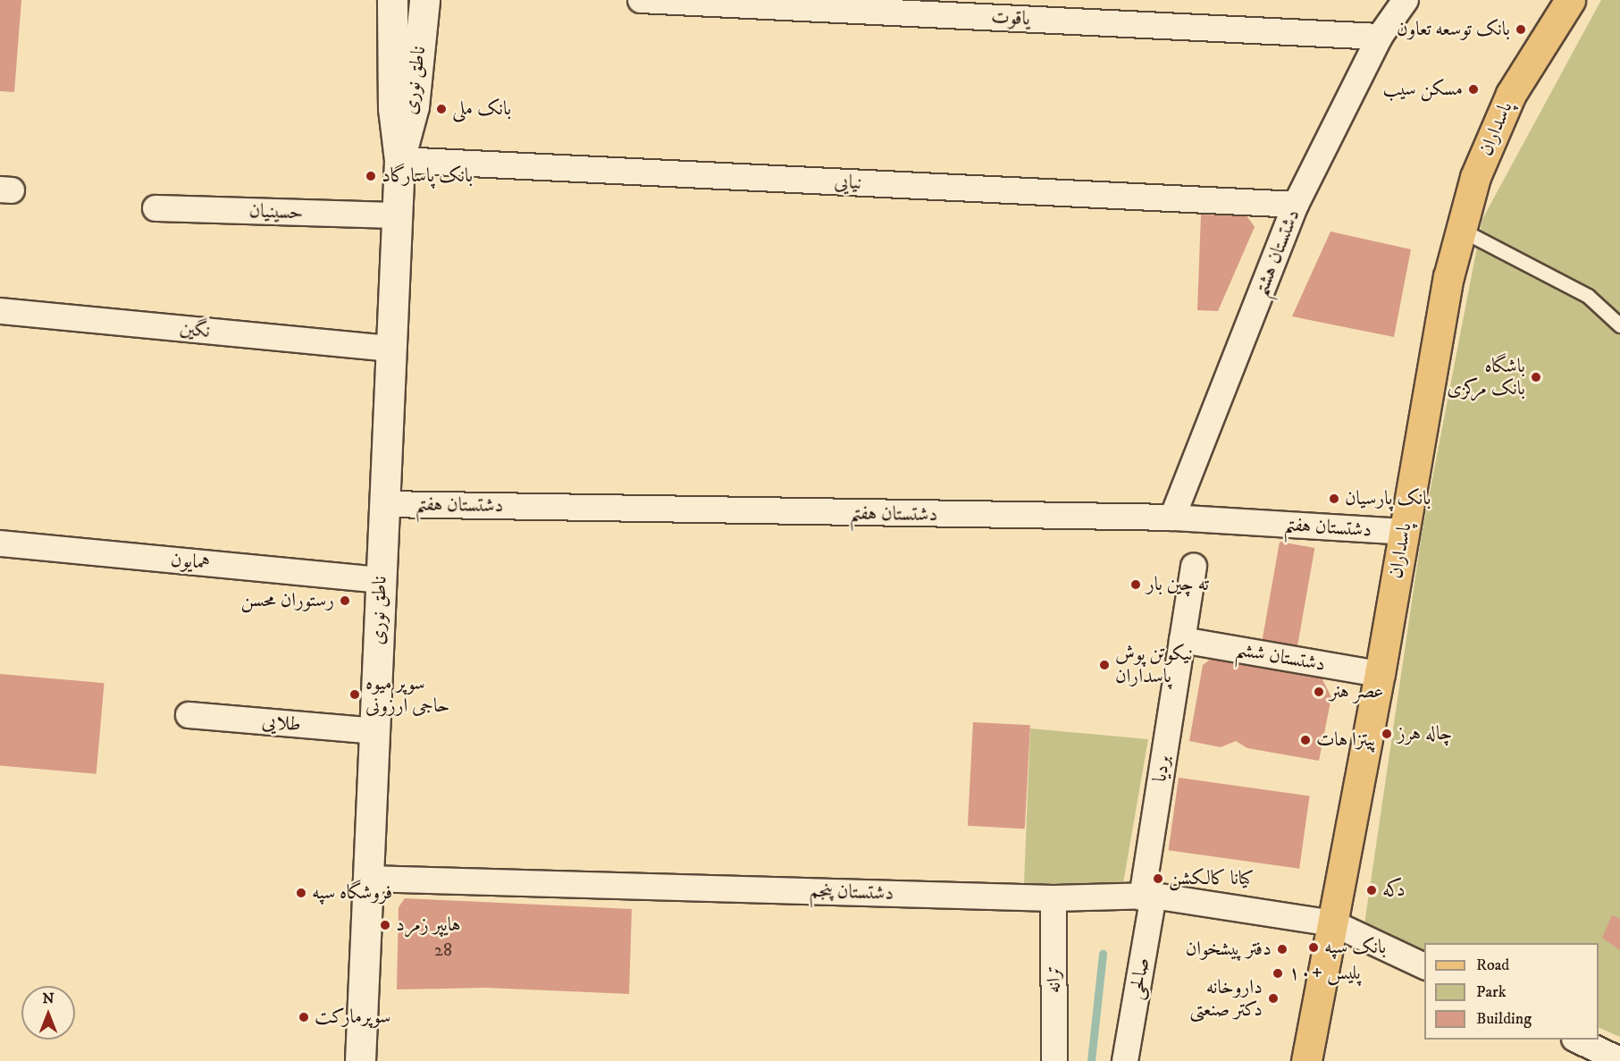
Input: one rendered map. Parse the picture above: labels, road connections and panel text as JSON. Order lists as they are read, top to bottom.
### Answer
{
  "streets": {
    "main road": ["پاسداران"],
    "street": [
      "یاقوت",
      "ناطق نوری",
      "نیایی",
      "حسینیان",
      "دشتستان هشتم",
      "نگین",
      "دشتستان هفتم",
      "همایون",
      "دشتستان ششم",
      "طلایی",
      "بردیا",
      "دشتستان پنجم",
      "صالحی",
      "ترانه"
    ]
  },
  "crossings": [
    ["یاقوت", "دشتستان هشتم"],
    ["ناطق نوری", "نیایی"],
    ["ناطق نوری", "حسینیان"],
    ["ناطق نوری", "نگین"],
    ["ناطق نوری", "دشتستان هفتم"],
    ["ناطق نوری", "همایون"],
    ["ناطق نوری", "طلایی"],
    ["ناطق نوری", "دشتستان پنجم"],
    ["پاسداران", "دشتستان هفتم"],
    ["پاسداران", "دشتستان ششم"],
    ["پاسداران", "دشتستان پنجم"],
    ["نیایی", "دشتستان هشتم"],
    ["دشتستان هشتم", "دشتستان هفتم"],
    ["دشتستان ششم", "بردیا"],
    ["بردیا", "دشتستان پنجم"],
    ["بردیا", "صالحی"],
    ["دشتستان پنجم", "صالحی"],
    ["دشتستان پنجم", "ترانه"]
  ],
  "places": [
    "بانک توسعه تعاون",
    "مسکن سیب",
    "بانک ملی",
    "بانک پاسارگاد",
    "باشگاه بانک مرکزی",
    "بانک پارسیان",
    "ته چین بار",
    "رستوران محسن",
    "نیکوتن پوش پاسداران",
    "عصر هنر",
    "سوپر میوه حاجی ارزونی",
    "چاله هرز",
    "پیتزا هات",
    "کیانا کالکشن",
    "دکه",
    "فروشگاه سپه",
    "هایپر زمرد",
    "بانک سپه",
    "دفتر پیشخوان",
    "پلیس +۱۰",
    "داروخانه دکتر صنعتی",
    "سوپرمارکت"
  ],
  "house_numbers": ["28"],
  "legend": ["Road", "Park", "Building"],
  "north": "top"
}
